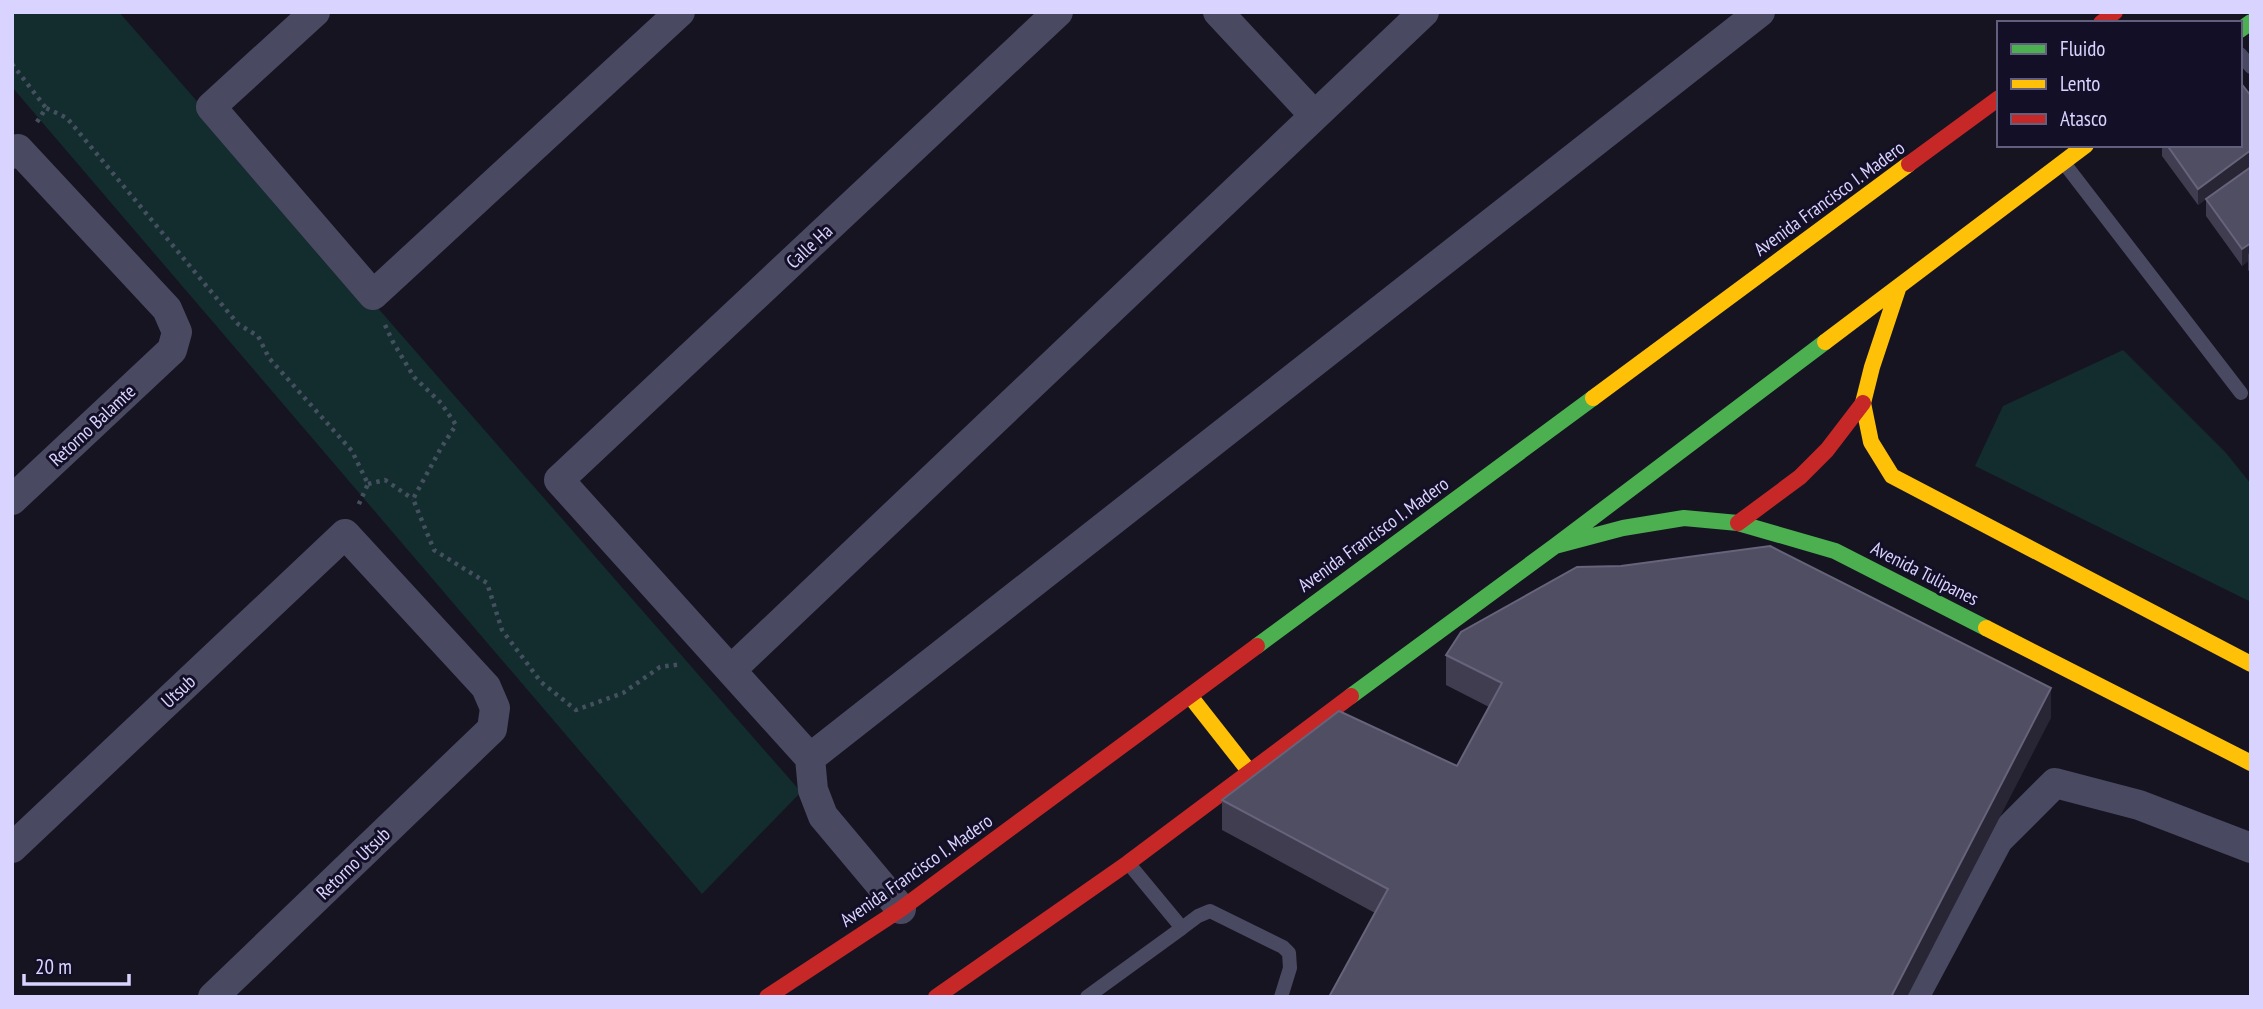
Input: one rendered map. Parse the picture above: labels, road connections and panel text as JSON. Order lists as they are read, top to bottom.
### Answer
{
  "streets": {
    "main road": ["Avenida Francisco I. Madero", "Avenida Tulipanes"],
    "street": [
      "Calle Ha",
      "Retorno Balamte",
      "Utsub",
      "Retorno Utsub"
    ]
  },
  "crossings": [
    ["Utsub", "Retorno Utsub"]
  ],
  "legend": ["Fluido", "Lento", "Atasco"],
  "scale_bar": "20 m"
}
